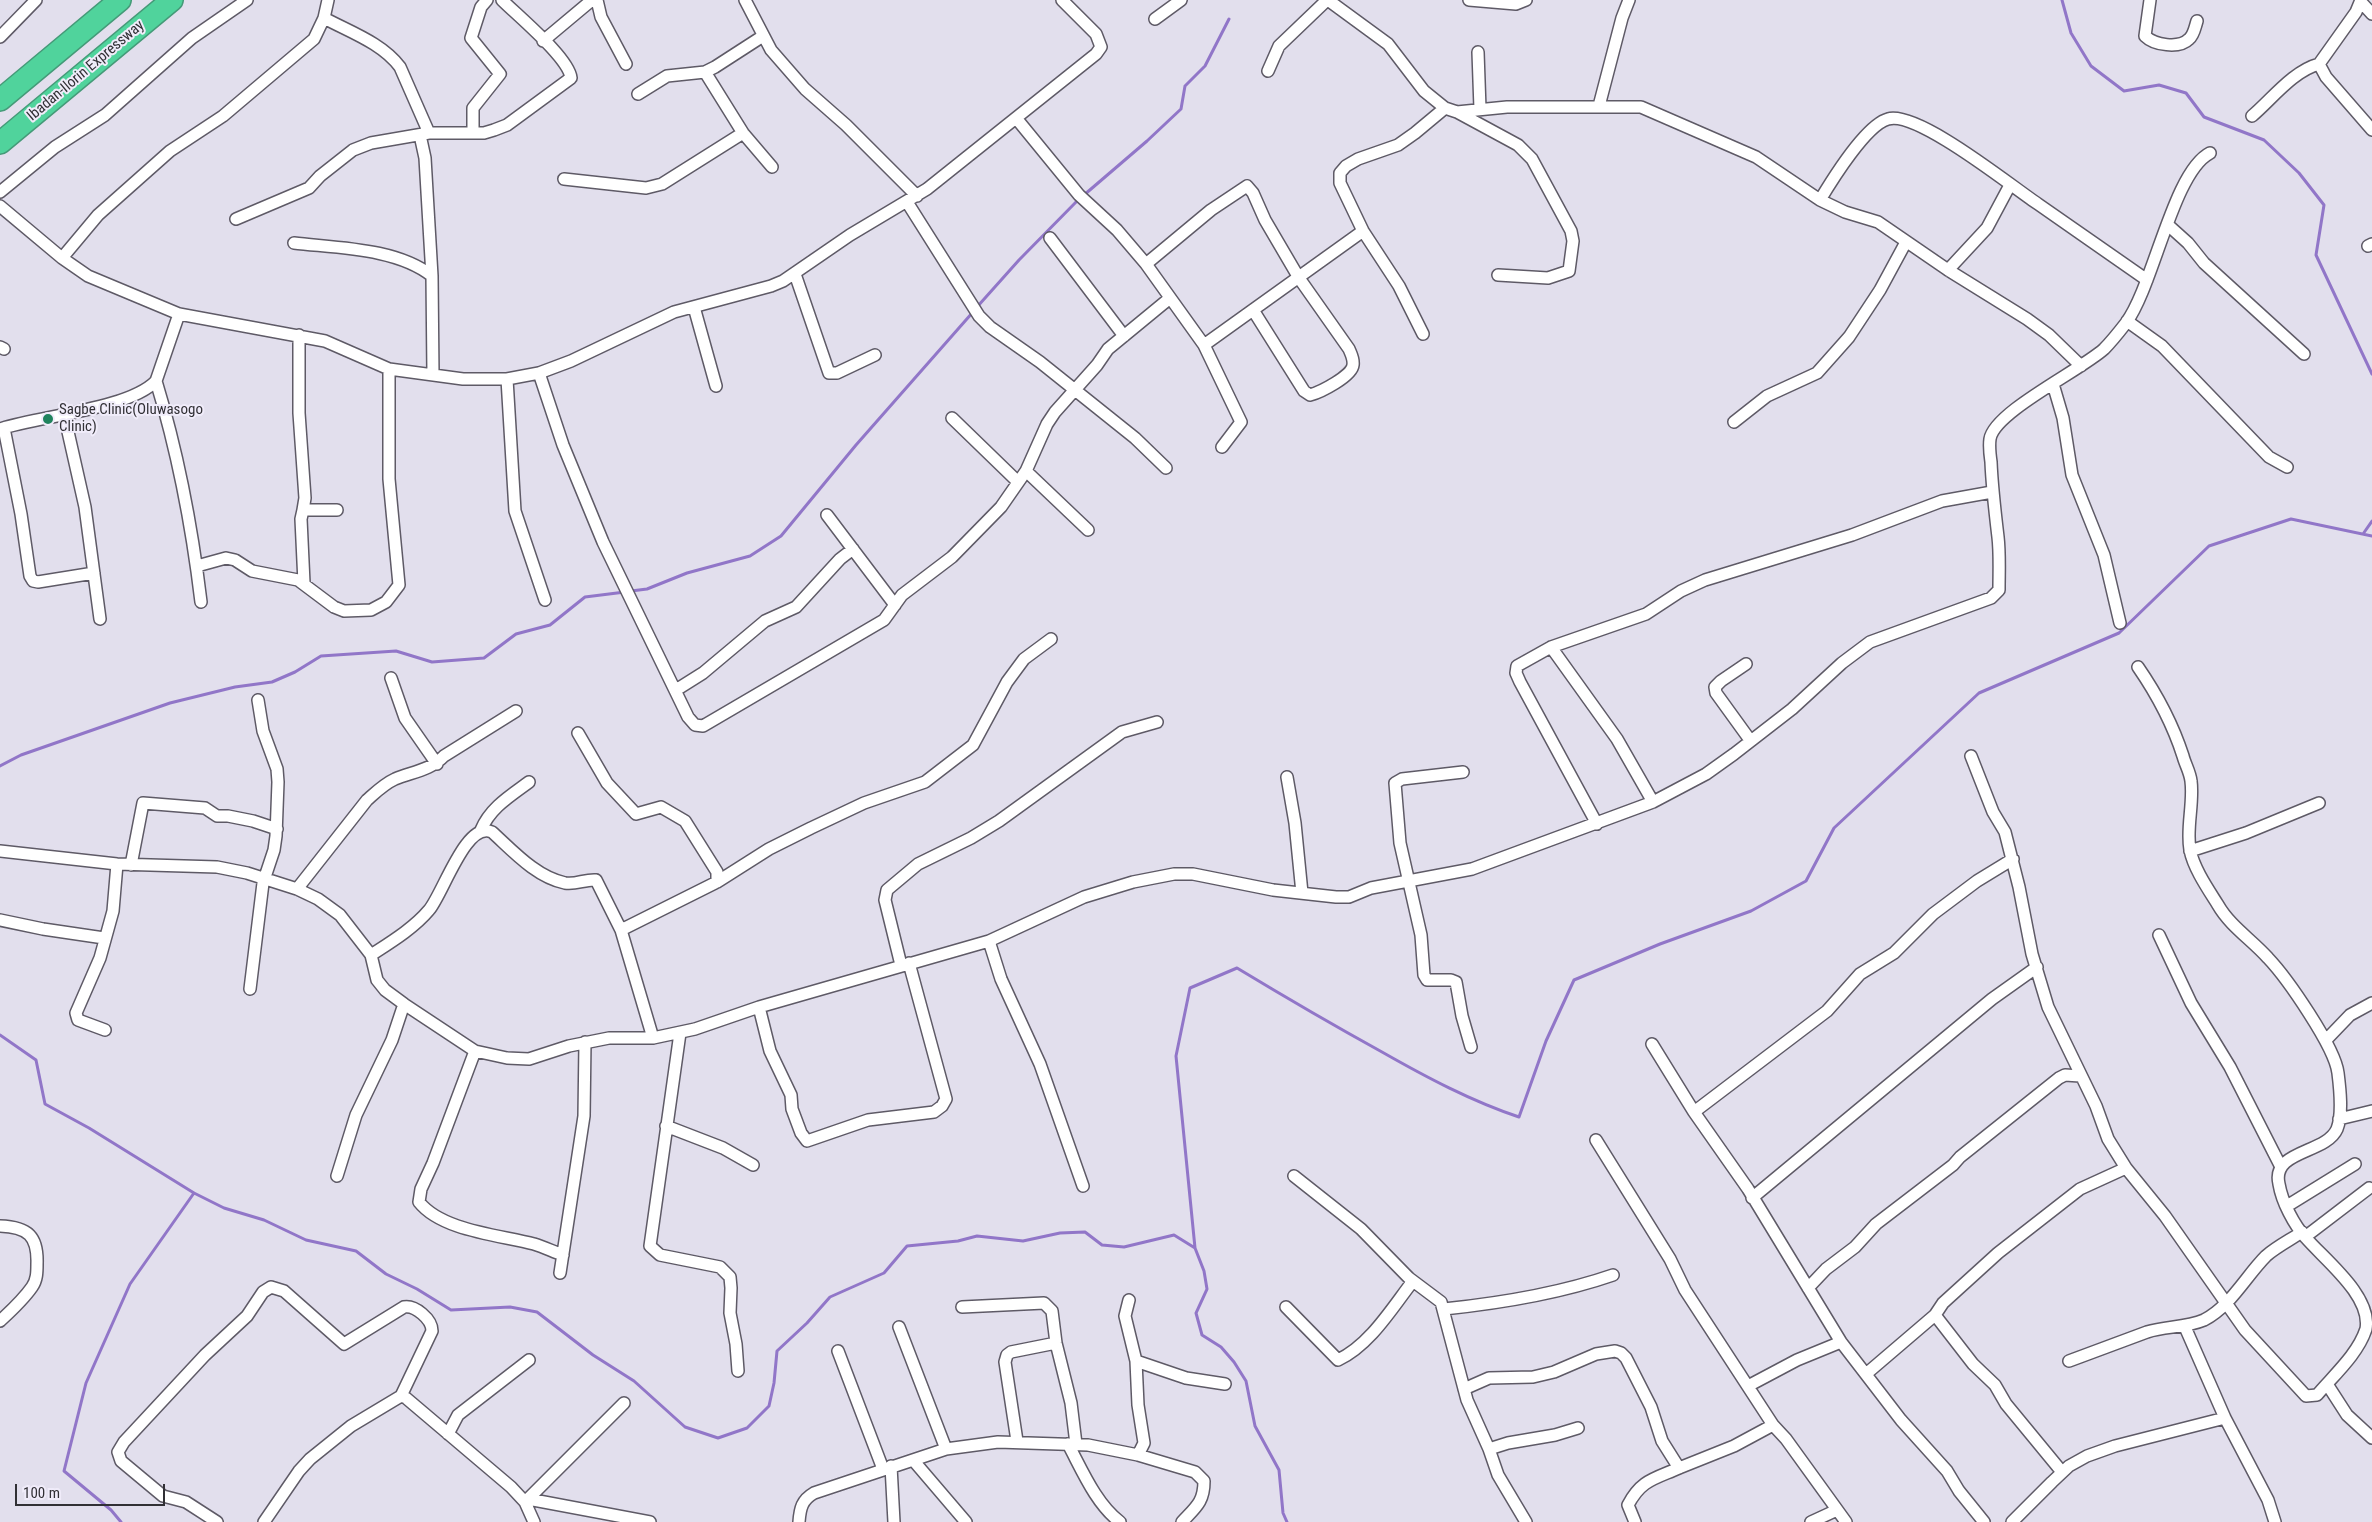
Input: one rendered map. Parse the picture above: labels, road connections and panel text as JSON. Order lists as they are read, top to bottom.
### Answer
{
  "streets": {
    "highway": ["Ibadan-Ilorin Expressway"]
  },
  "places": ["Sagbe Clinic(Oluwasogo Clinic)"],
  "scale_bar": "100 m"
}
